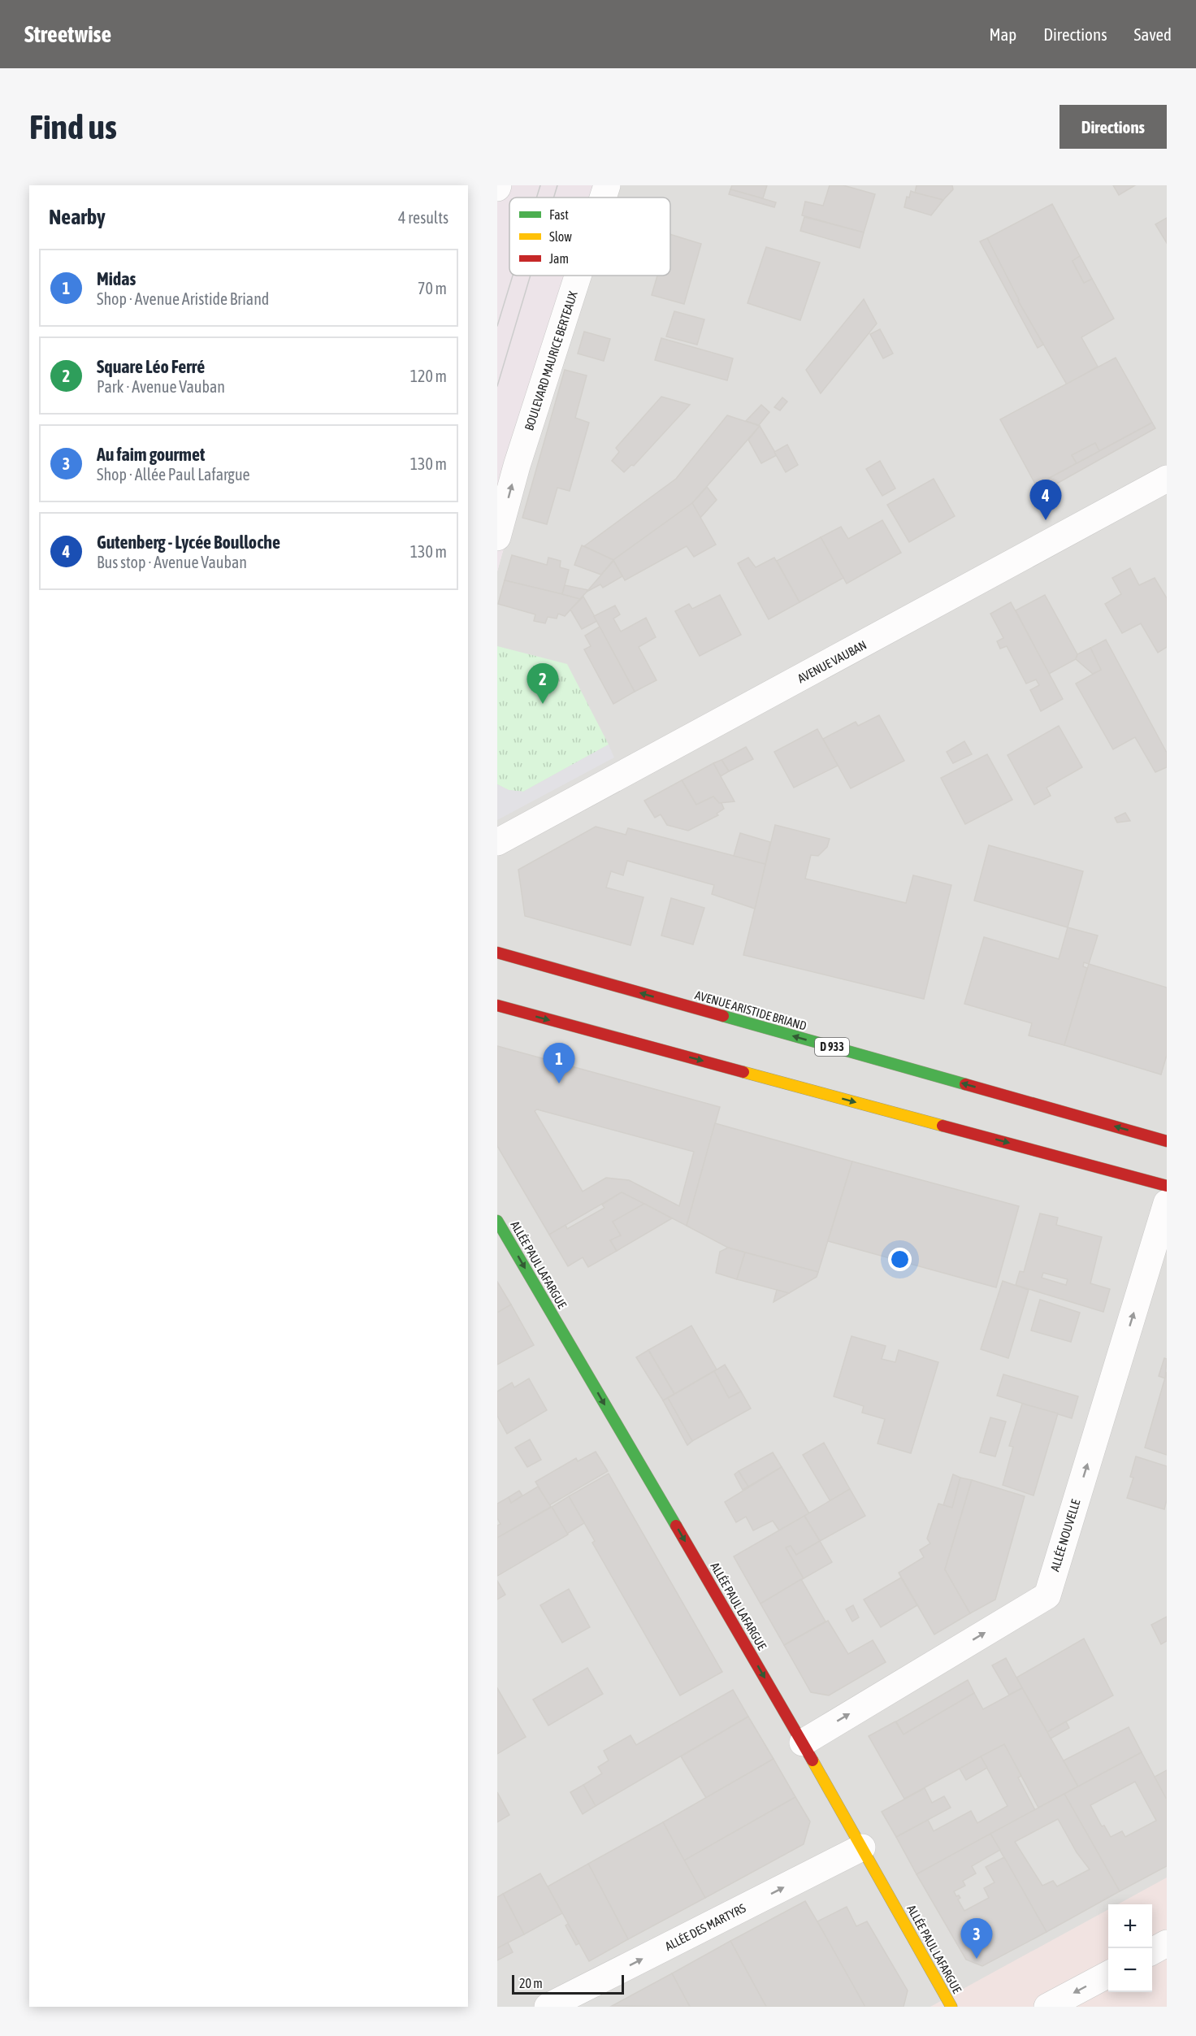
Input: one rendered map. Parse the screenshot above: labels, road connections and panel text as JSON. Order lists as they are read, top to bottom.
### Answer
{
  "streets": {
    "main road": ["AVENUE ARISTIDE BRIAND", "D 933", "ALLÉE PAUL LAFARGUE"],
    "street": [
      "BOULEVARD MAURICE BERTEAUX",
      "AVENUE VAUBAN",
      "ALLÉE NOUVELLE",
      "ALLÉE DES MARTYRS"
    ]
  },
  "crossings": [
    ["ALLÉE PAUL LAFARGUE", "ALLÉE NOUVELLE"],
    ["ALLÉE PAUL LAFARGUE", "ALLÉE DES MARTYRS"]
  ],
  "one_way": [
    "BOULEVARD MAURICE BERTEAUX",
    "ALLÉE PAUL LAFARGUE",
    "ALLÉE NOUVELLE",
    "ALLÉE DES MARTYRS"
  ],
  "legend": ["Fast", "Slow", "Jam"],
  "scale_bar": "20 m",
  "page": {
    "header": "Streetwise",
    "nav": ["Map", "Directions", "Saved"],
    "buttons": "Directions",
    "title": "Find us",
    "heading": ["Nearby", "4 results"],
    "list": [
      {
        "mark": "1",
        "name": "Midas",
        "note": "Shop · Avenue Aristide Briand",
        "value": "70 m"
      },
      {
        "mark": "2",
        "name": "Square Léo Ferré",
        "note": "Park · Avenue Vauban",
        "value": "120 m"
      },
      {
        "mark": "3",
        "name": "Au faim gourmet",
        "note": "Shop · Allée Paul Lafargue",
        "value": "130 m"
      },
      {
        "mark": "4",
        "name": "Gutenberg - Lycée Boulloche",
        "note": "Bus stop · Avenue Vauban",
        "value": "130 m"
      }
    ],
    "pins": [
      "4",
      "2",
      "1",
      "3"
    ],
    "map_buttons": ["+", "−"],
    "scale": "20 m"
  }
}
